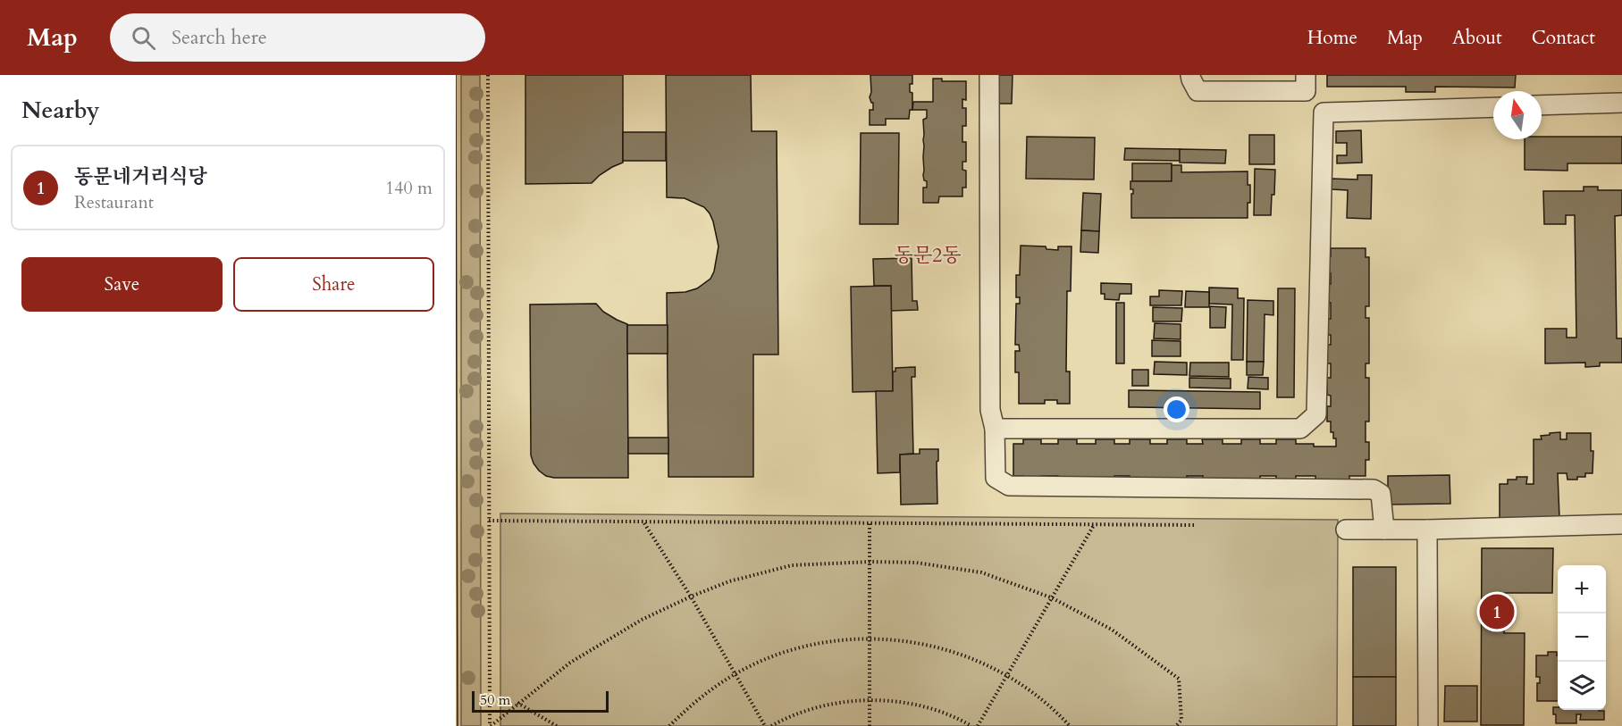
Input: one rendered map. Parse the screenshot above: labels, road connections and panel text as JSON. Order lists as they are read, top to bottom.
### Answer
{
  "districts": ["동문2동"],
  "scale_bar": "50 m",
  "north": "top",
  "page": {
    "header": "Map",
    "search": "Search here",
    "nav": [
      "Home",
      "Map",
      "About",
      "Contact"
    ],
    "heading": "Nearby",
    "list": [
      {
        "mark": "1",
        "name": "동문네거리식당",
        "note": "Restaurant",
        "value": "140 m"
      }
    ],
    "buttons": ["Save", "Share"],
    "map_buttons": ["+", "−"],
    "pins": "1",
    "scale": "50 m"
  }
}
